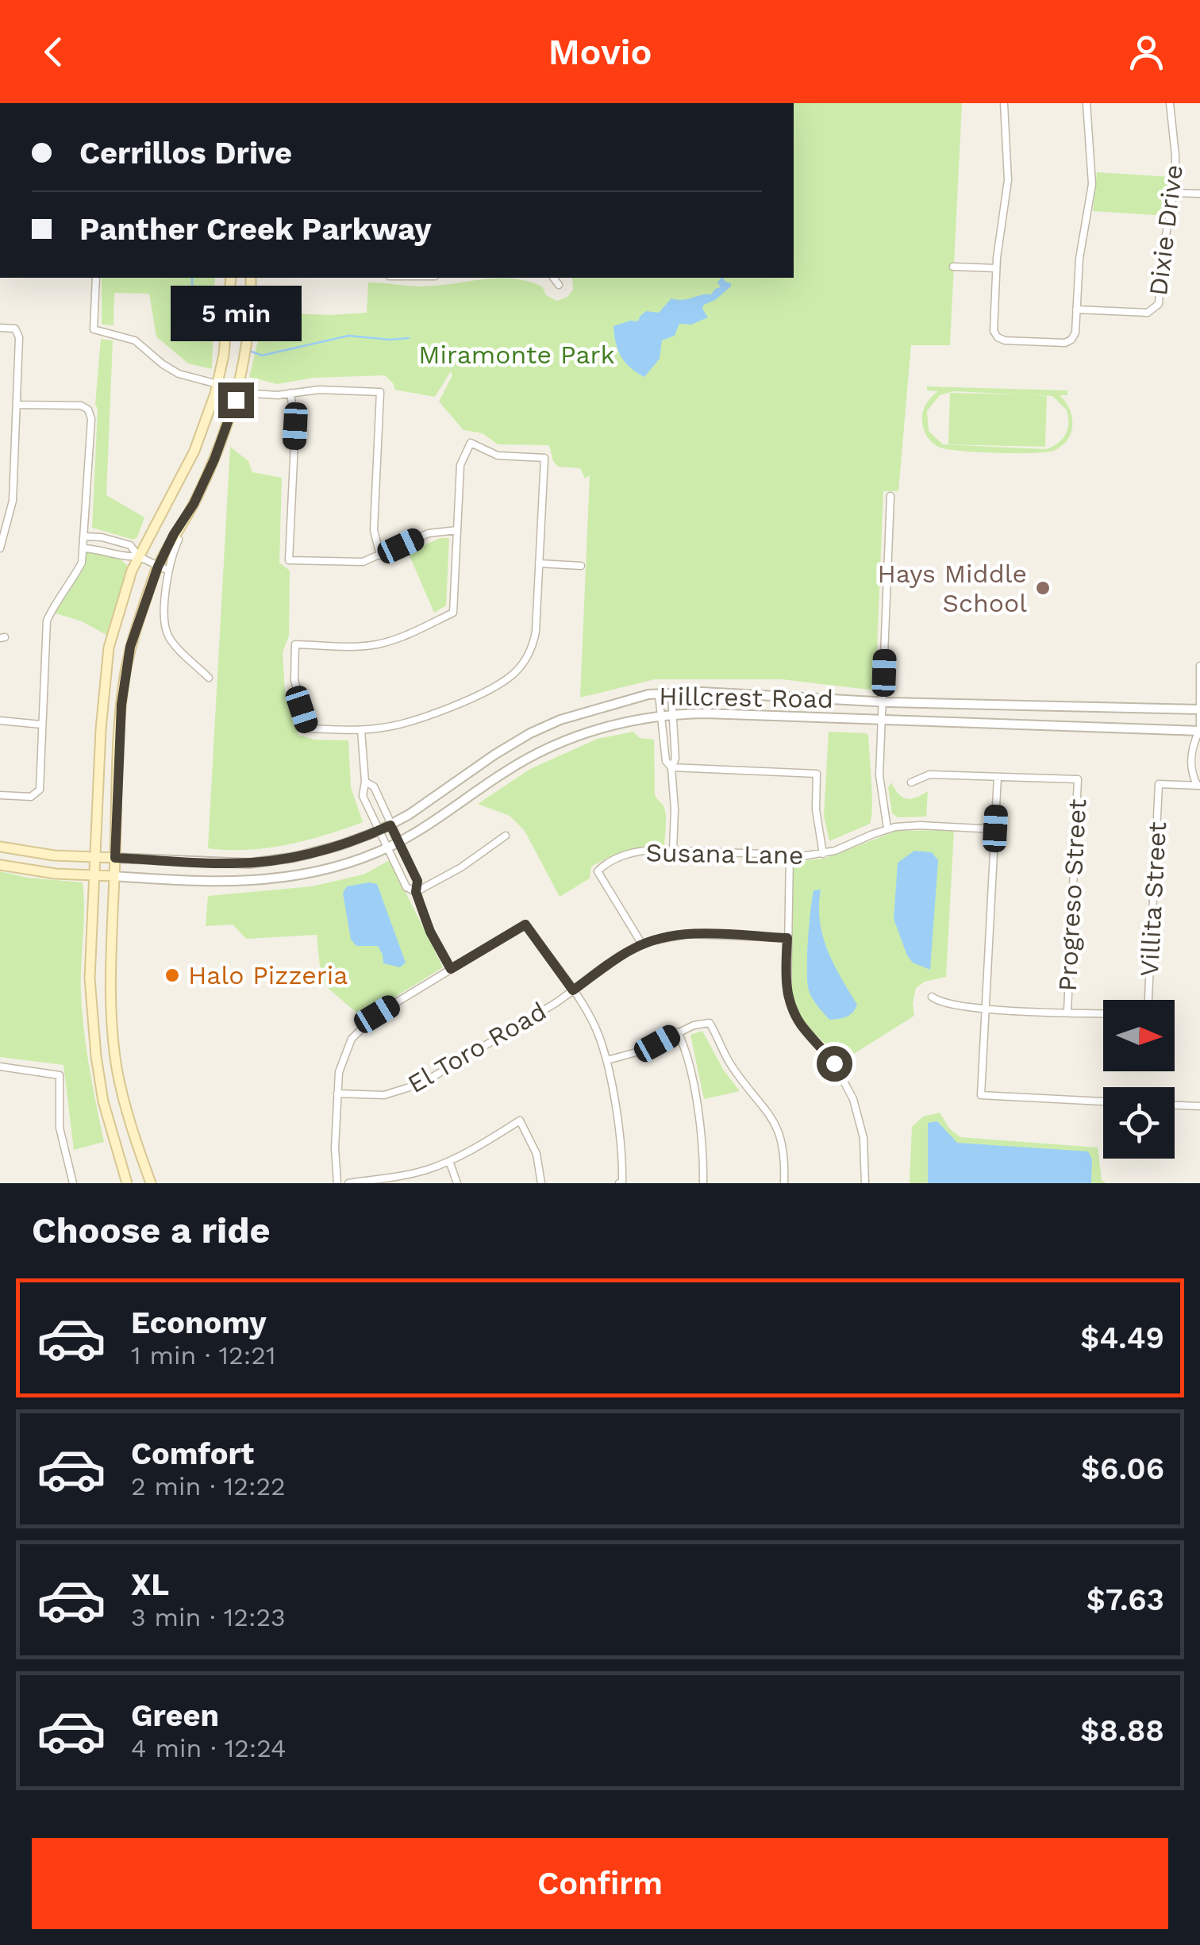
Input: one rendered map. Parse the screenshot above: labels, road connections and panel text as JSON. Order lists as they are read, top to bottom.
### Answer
{
  "streets": {
    "main road": ["Hillcrest Road"],
    "street": [
      "Dixie Drive",
      "Susana Lane",
      "Progreso Street",
      "Villita Street",
      "El Toro Road"
    ]
  },
  "crossings": [
    ["Susana Lane", "El Toro Road"]
  ],
  "parks": ["Miramonte Park"],
  "places": ["Hays Middle School", "Halo Pizzeria"],
  "north": "right",
  "page": {
    "header": "Movio",
    "banner": ["Cerrillos Drive", "Panther Creek Parkway"],
    "bubble": "5 min",
    "heading": "Choose a ride",
    "list": [
      {
        "name": "Economy",
        "note": "1 min · 12:21",
        "value": "$4.49"
      },
      {
        "name": "Comfort",
        "note": "2 min · 12:22",
        "value": "$6.06"
      },
      {
        "name": "XL",
        "note": "3 min · 12:23",
        "value": "$7.63"
      },
      {
        "name": "Green",
        "note": "4 min · 12:24",
        "value": "$8.88"
      }
    ],
    "buttons": "Confirm"
  }
}
